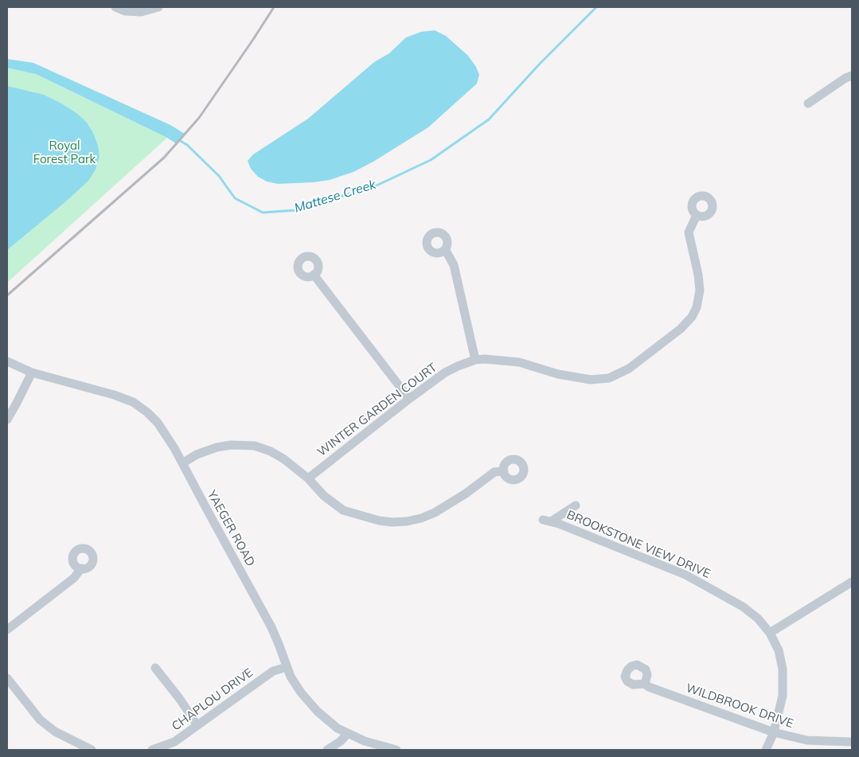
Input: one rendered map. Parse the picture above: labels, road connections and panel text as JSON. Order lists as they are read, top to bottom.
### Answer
{
  "streets": {
    "street": [
      "WINTER GARDEN COURT",
      "YAEGER ROAD",
      "BROOKSTONE VIEW DRIVE",
      "CHAPLOU DRIVE",
      "WILDBROOK DRIVE"
    ]
  },
  "crossings": [
    ["YAEGER ROAD", "CHAPLOU DRIVE"],
    ["BROOKSTONE VIEW DRIVE", "WILDBROOK DRIVE"]
  ],
  "water": ["Mattese Creek"],
  "parks": ["Royal Forest Park"]
}
